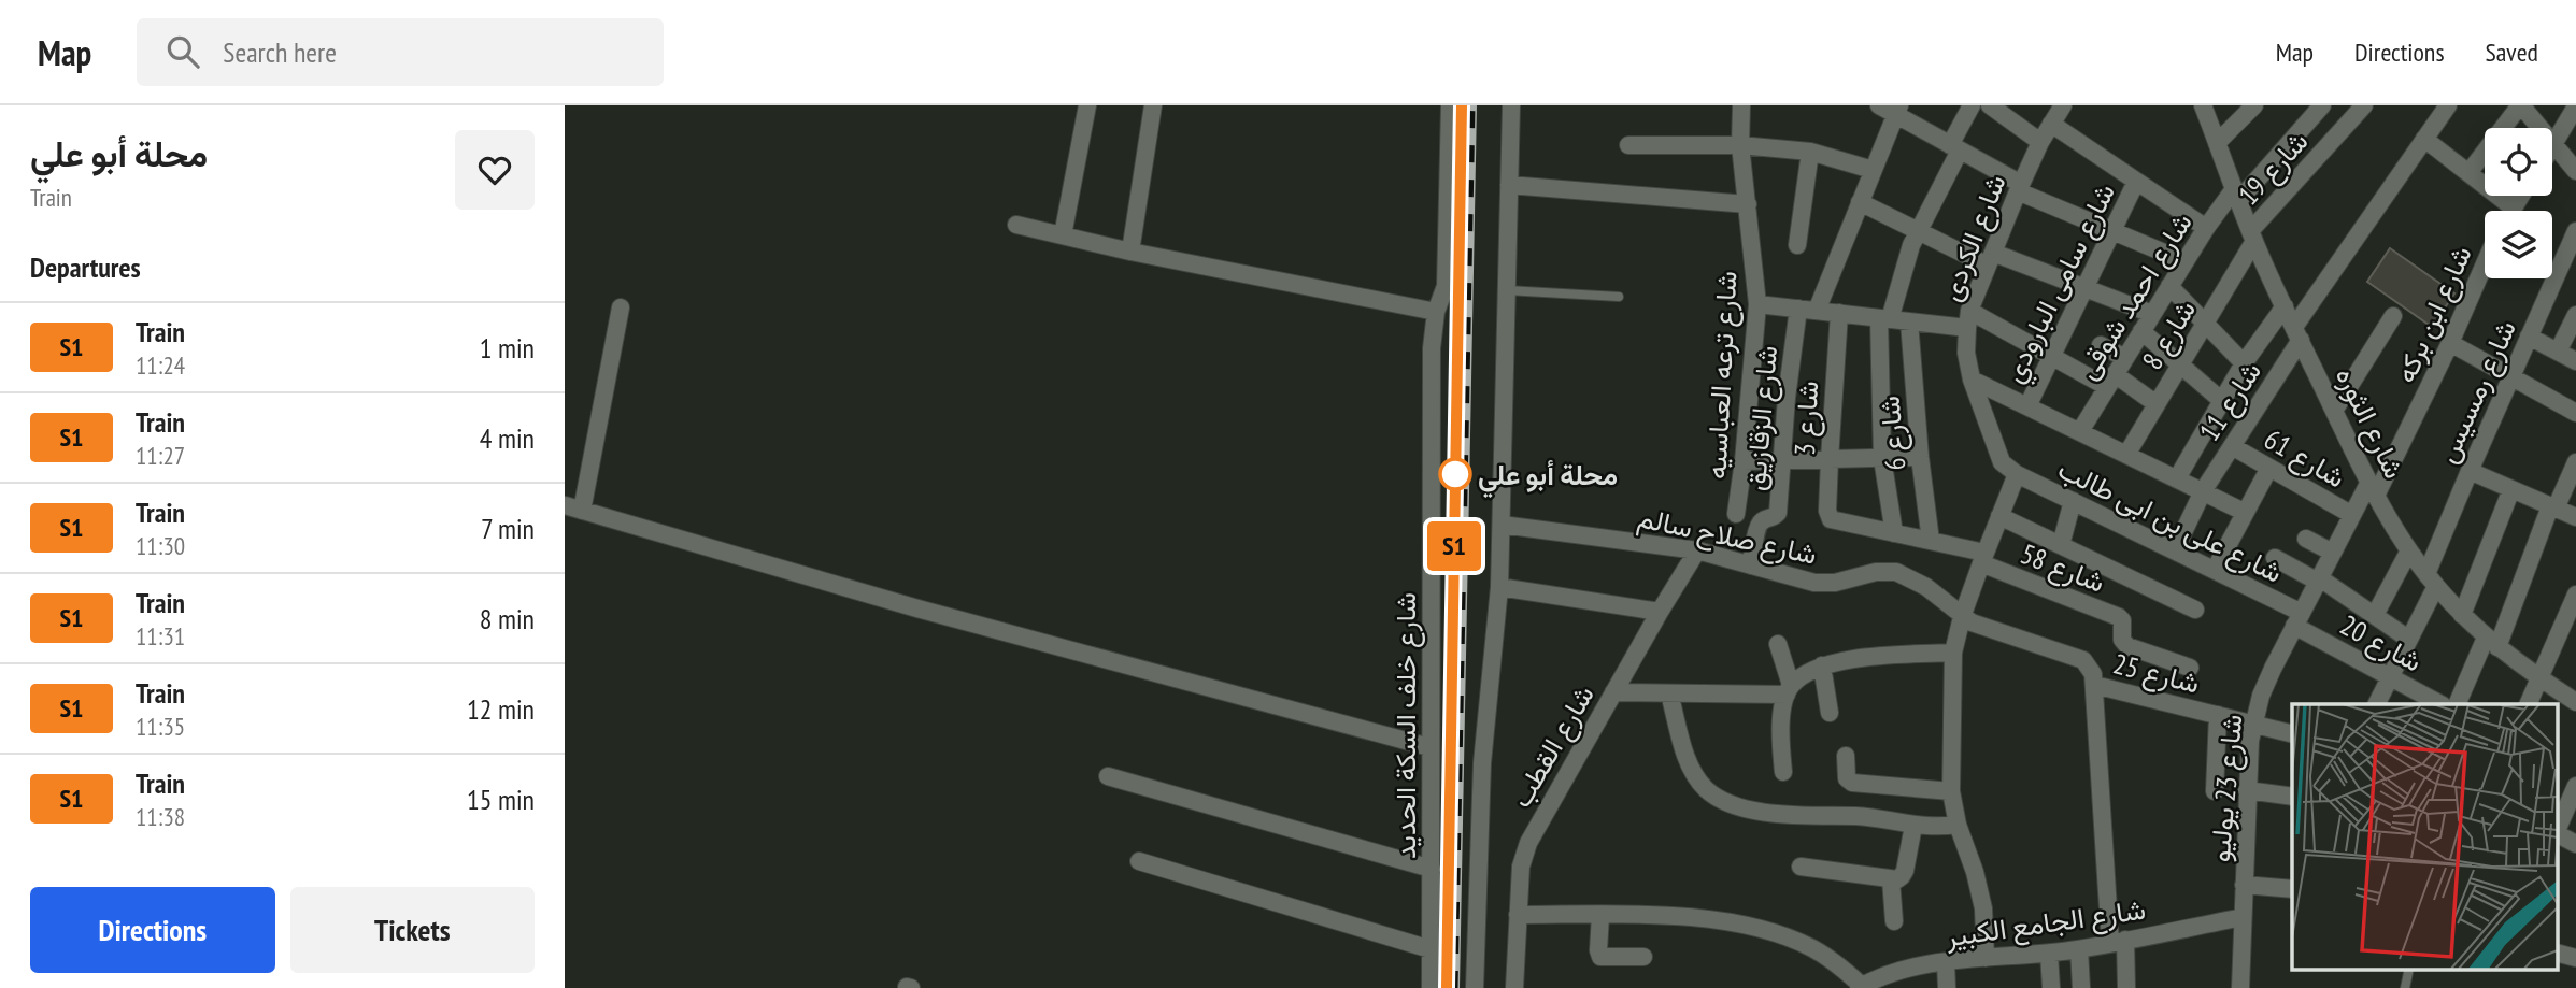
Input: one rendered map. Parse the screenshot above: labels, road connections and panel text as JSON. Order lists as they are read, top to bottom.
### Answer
{
  "streets": {
    "street": [
      "شارع 19",
      "شارع الكردى",
      "شارع سامى البارودي",
      "شارع احمد شوقى",
      "شارع ابن بركه",
      "شارع 8",
      "شارع ترعه العباسيه",
      "شارع رمسيس",
      "شارع 11",
      "شارع الزقازيق",
      "شارع 3",
      "شارع الثوره",
      "شارع 6",
      "شارع 61",
      "شارع على بن ابى طالب",
      "شارع صلاح سالم",
      "شارع 58",
      "شارع 20",
      "شارع 25",
      "شارع خلف السكة الحديد",
      "شارع القطب",
      "شارع 23 يوليو",
      "شارع الجامع الكبير"
    ]
  },
  "crossings": [
    ["شارع 19", "شارع 8"],
    ["شارع 19", "شارع الثوره"],
    ["شارع الكردى", "شارع على بن ابى طالب"],
    ["شارع احمد شوقى", "شارع الثوره"],
    ["شارع ابن بركه", "شارع الثوره"],
    ["شارع ابن بركه", "شارع 23 يوليو"],
    ["شارع 8", "شارع الثوره"],
    ["شارع رمسيس", "شارع الثوره"],
    ["شارع رمسيس", "شارع 20"],
    ["شارع 11", "شارع الثوره"],
    ["شارع 11", "شارع 61"],
    ["شارع 11", "شارع على بن ابى طالب"],
    ["شارع الزقازيق", "شارع صلاح سالم"],
    ["شارع الثوره", "شارع 23 يوليو"],
    ["شارع 61", "شارع 23 يوليو"],
    ["شارع على بن ابى طالب", "شارع 20"],
    ["شارع على بن ابى طالب", "شارع 23 يوليو"],
    ["شارع صلاح سالم", "شارع 25"],
    ["شارع صلاح سالم", "شارع القطب"],
    ["شارع 20", "شارع 23 يوليو"],
    ["شارع 25", "شارع 23 يوليو"],
    ["شارع 23 يوليو", "شارع الجامع الكبير"]
  ],
  "places": ["محلة أبو علي"],
  "page": {
    "header": "Map",
    "search": "Search here",
    "nav": ["Map", "Directions", "Saved"],
    "heading": [
      ["محلة أبو علي", "Train"],
      "Departures"
    ],
    "on_map": "S1",
    "list": [
      {
        "mark": "S1",
        "name": "Train",
        "note": "11:24",
        "value": "1 min"
      },
      {
        "mark": "S1",
        "name": "Train",
        "note": "11:27",
        "value": "4 min"
      },
      {
        "mark": "S1",
        "name": "Train",
        "note": "11:30",
        "value": "7 min"
      },
      {
        "mark": "S1",
        "name": "Train",
        "note": "11:31",
        "value": "8 min"
      },
      {
        "mark": "S1",
        "name": "Train",
        "note": "11:35",
        "value": "12 min"
      },
      {
        "mark": "S1",
        "name": "Train",
        "note": "11:38",
        "value": "15 min"
      }
    ],
    "buttons": ["Directions", "Tickets"]
  }
}
